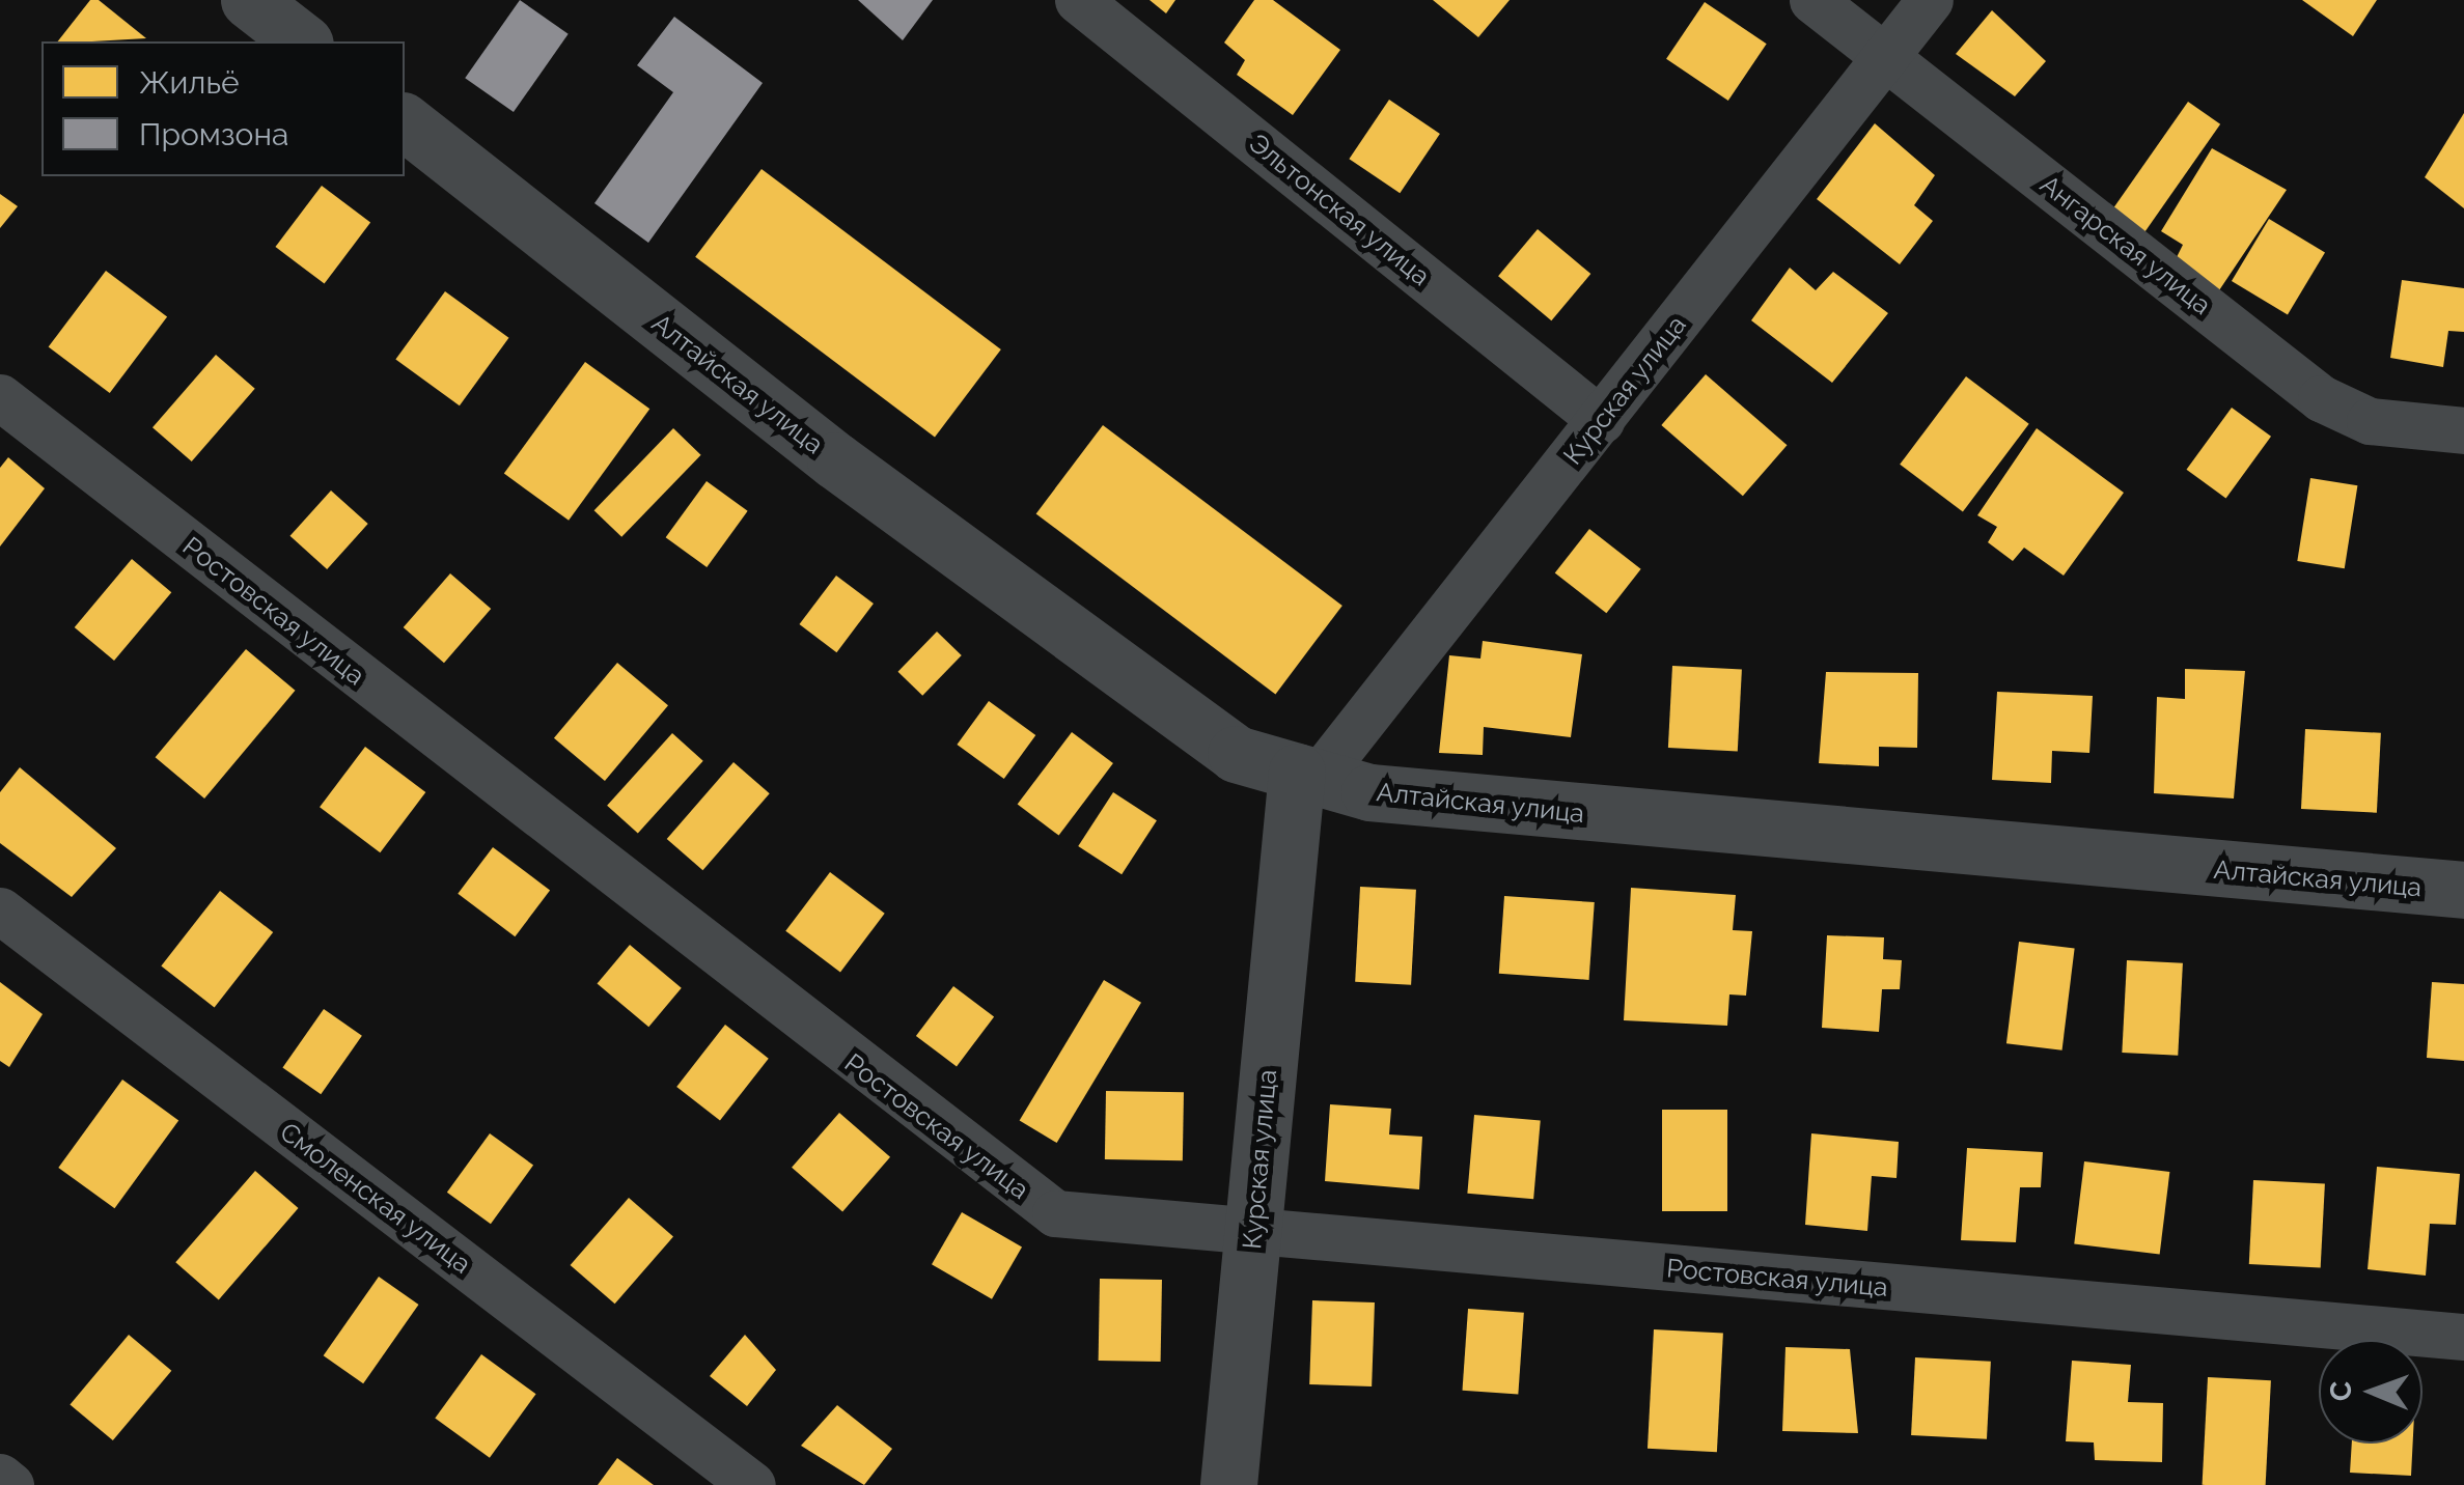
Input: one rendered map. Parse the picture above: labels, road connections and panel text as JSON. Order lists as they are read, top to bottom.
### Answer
{
  "streets": {
    "street": [
      "Эльтонская улица",
      "Ангарская улица",
      "Алтайская улица",
      "Курская улица",
      "Ростовская улица",
      "Смоленская улица"
    ]
  },
  "crossings": [
    ["Эльтонская улица", "Курская улица"],
    ["Ангарская улица", "Курская улица"],
    ["Алтайская улица", "Курская улица"],
    ["Курская улица", "Ростовская улица"]
  ],
  "legend": ["Жильё", "Промзона"],
  "north": "left"
}
